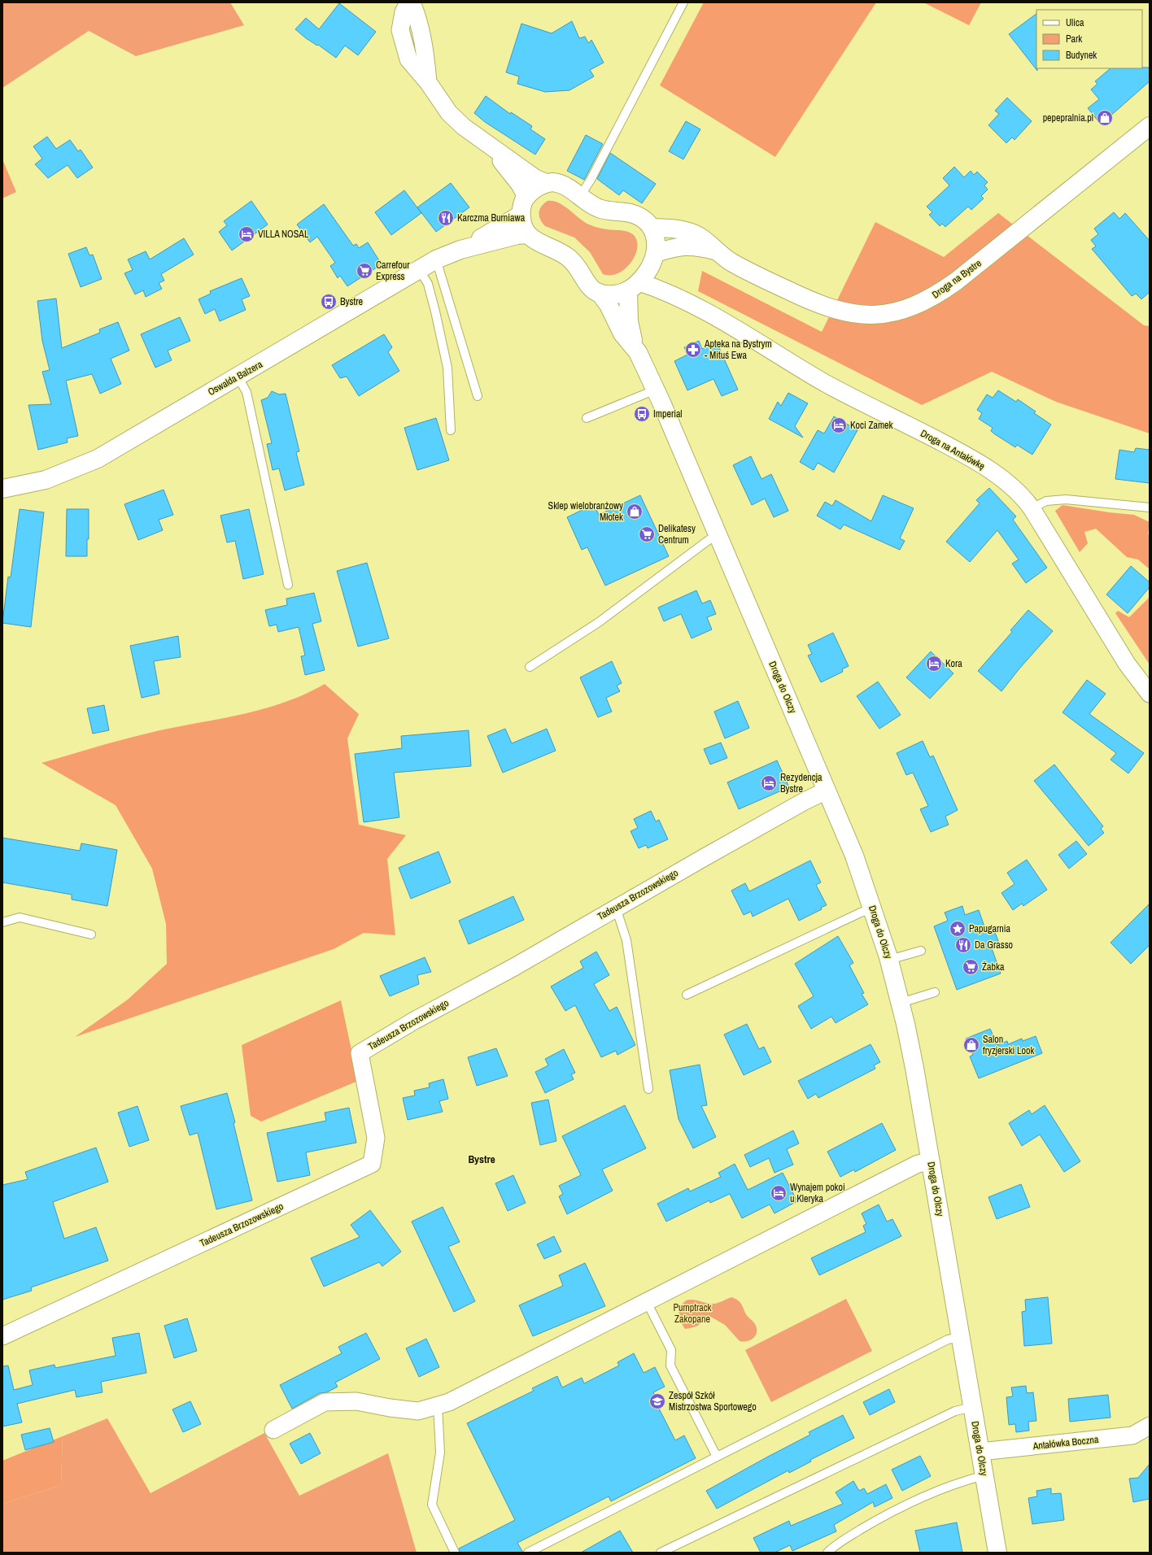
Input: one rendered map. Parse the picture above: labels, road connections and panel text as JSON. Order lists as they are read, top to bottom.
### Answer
{
  "streets": {
    "street": [
      "Droga na Bystre",
      "Oswalda Balzera",
      "Droga na Antałówkę",
      "Droga do Olczy",
      "Tadeusza Brzozowskiego",
      "Antałówka Boczna"
    ]
  },
  "crossings": [
    ["Droga na Bystre", "Droga na Antałówkę"],
    ["Droga na Antałówkę", "Droga do Olczy"],
    ["Droga do Olczy", "Tadeusza Brzozowskiego"],
    ["Droga do Olczy", "Antałówka Boczna"]
  ],
  "districts": ["Bystre"],
  "parks": ["Pumptrack Zakopane"],
  "places": {
    "shop": ["pepepralnia.pl", "Sklep wielobranżowy Młotek", "Salon fryzjerski Look"],
    "restaurant": ["Karczma Burniawa", "Da Grasso"],
    "hotel": [
      "VILLA NOSAL",
      "Koci Zamek",
      "Kora",
      "Rezydencja Bystre",
      "Wynajem pokoi u Kleryka"
    ],
    "supermarket": ["Carrefour Express", "Delikatesy Centrum", "Żabka"],
    "bus stop": ["Bystre", "Imperial"],
    "pharmacy": ["Apteka na Bystrym - Mituś Ewa"],
    "place": ["Papugarnia"],
    "school or university": ["Zespół Szkół Mistrzostwa Sportowego"]
  },
  "legend": ["Ulica", "Park", "Budynek"]
}
